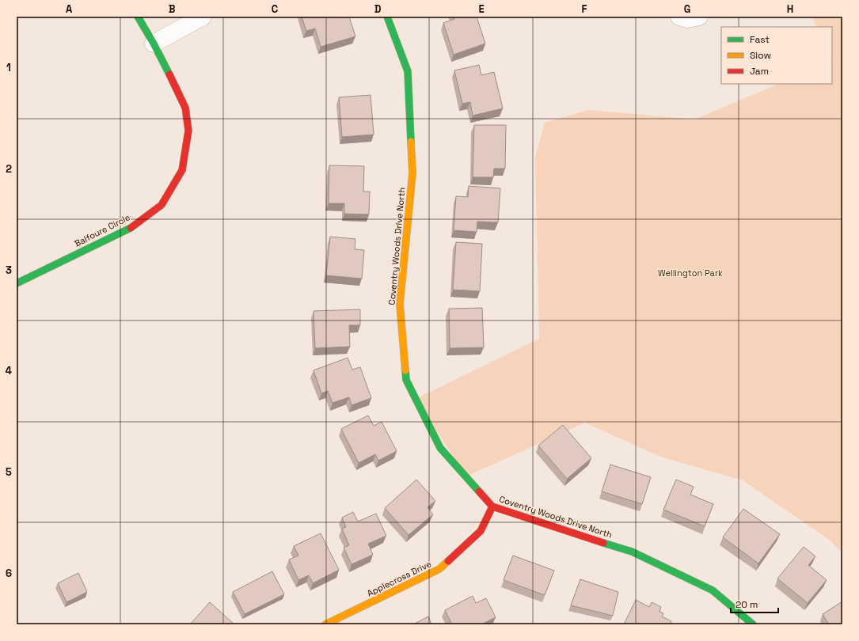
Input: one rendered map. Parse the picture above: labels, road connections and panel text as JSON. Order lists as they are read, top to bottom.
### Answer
{
  "streets": {
    "street": ["Balfoure Circle", "Coventry Woods Drive North", "Applecross Drive"]
  },
  "crossings": [
    ["Coventry Woods Drive North", "Applecross Drive"]
  ],
  "parks": ["Wellington Park"],
  "legend": ["Fast", "Slow", "Jam"],
  "scale_bar": "20 m",
  "grid": {
    "columns": [
      "A",
      "B",
      "C",
      "D",
      "E",
      "F",
      "G",
      "H"
    ],
    "rows": [
      "1",
      "2",
      "3",
      "4",
      "5",
      "6"
    ]
  }
}
